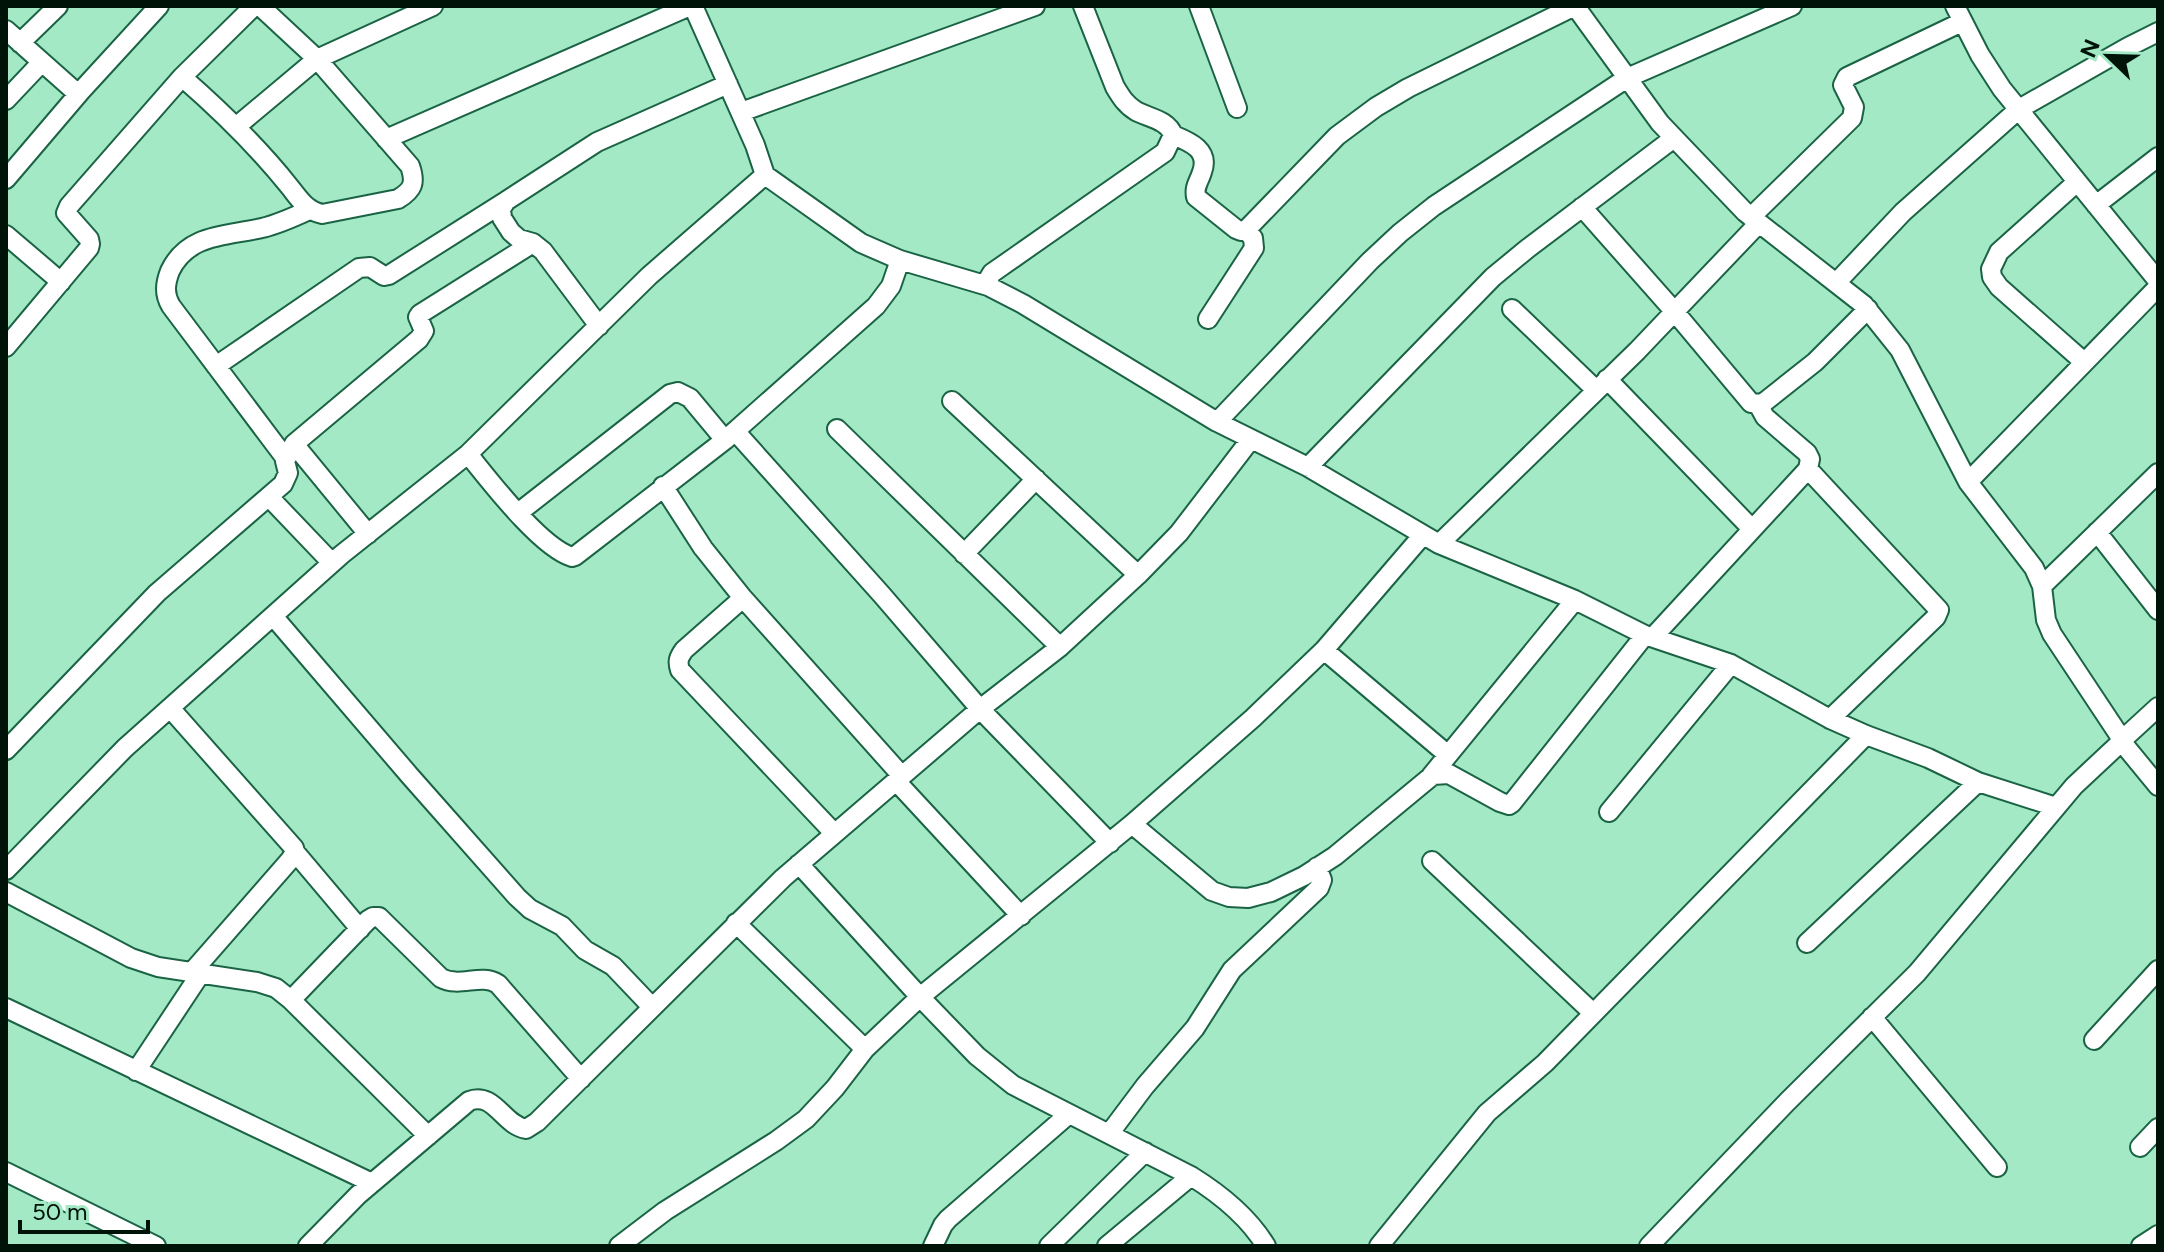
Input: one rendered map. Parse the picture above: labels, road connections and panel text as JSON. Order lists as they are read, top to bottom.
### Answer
{
  "scale_bar": "50 m",
  "north": "top left"
}
